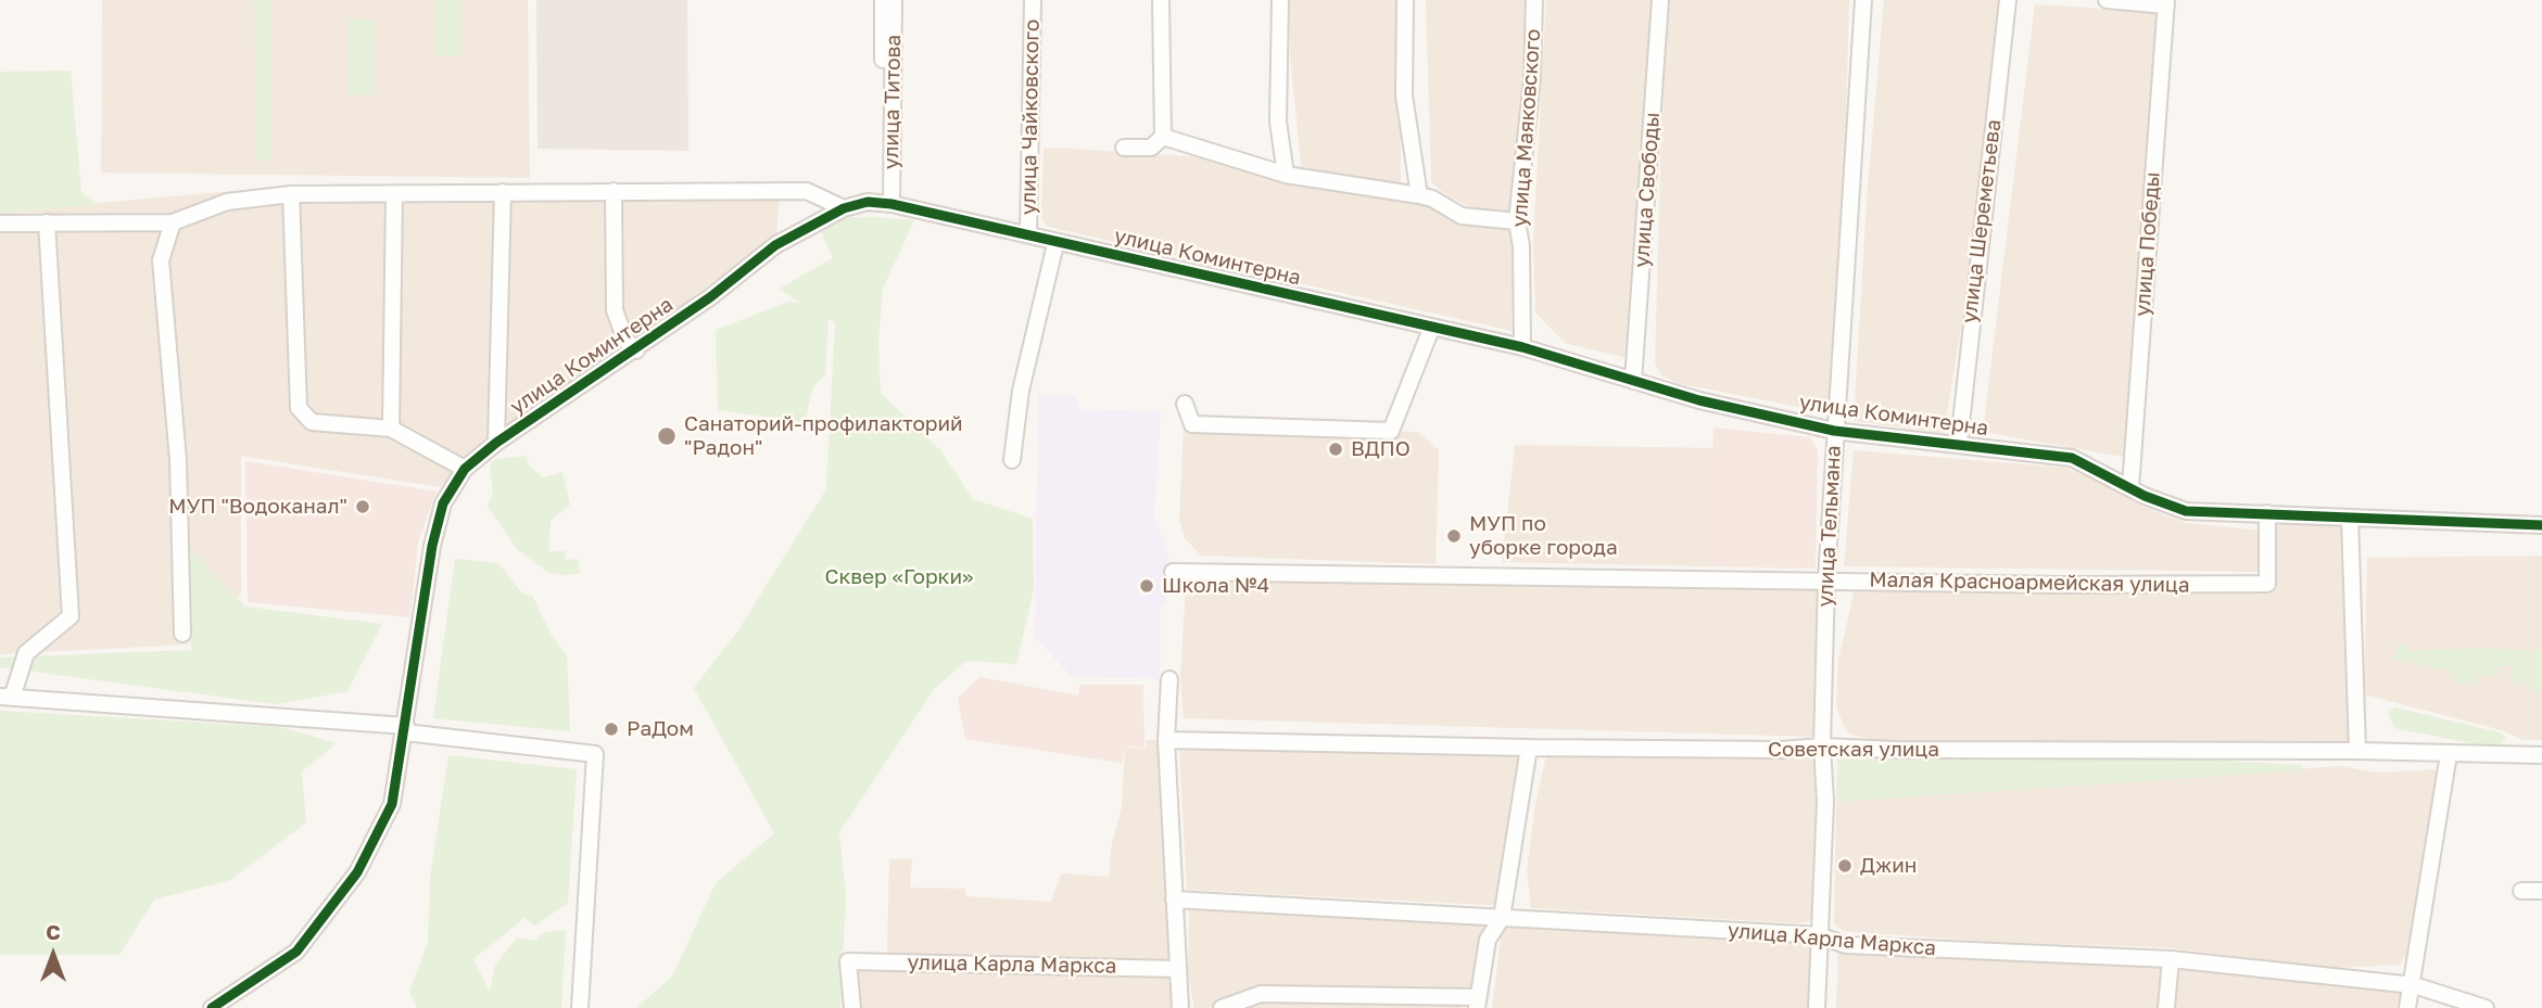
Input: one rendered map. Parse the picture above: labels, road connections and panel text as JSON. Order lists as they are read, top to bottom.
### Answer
{
  "streets": {
    "street": [
      "улица Титова",
      "улица Чайковского",
      "улица Маяковского",
      "улица Свободы",
      "улица Шереметьева",
      "улица Победы",
      "улица Коминтерна",
      "улица Тельмана",
      "Малая Красноармейская улица",
      "Советская улица",
      "улица Карла Маркса"
    ]
  },
  "crossings": [
    ["улица Титова", "улица Коминтерна"],
    ["улица Чайковского", "улица Коминтерна"],
    ["улица Маяковского", "улица Коминтерна"],
    ["улица Свободы", "улица Коминтерна"],
    ["улица Шереметьева", "улица Коминтерна"],
    ["улица Победы", "улица Коминтерна"],
    ["улица Коминтерна", "улица Тельмана"],
    ["улица Коминтерна", "Малая Красноармейская улица"],
    ["улица Тельмана", "Малая Красноармейская улица"],
    ["улица Тельмана", "Советская улица"],
    ["улица Тельмана", "улица Карла Маркса"]
  ],
  "parks": ["Сквер «Горки»"],
  "places": [
    "Санаторий-профилакторий \"Радон\"",
    "ВДПО",
    "МУП \"Водоканал\"",
    "МУП по уборке города",
    "Школа №4",
    "РаДом",
    "Джин"
  ],
  "north": "top"
}
